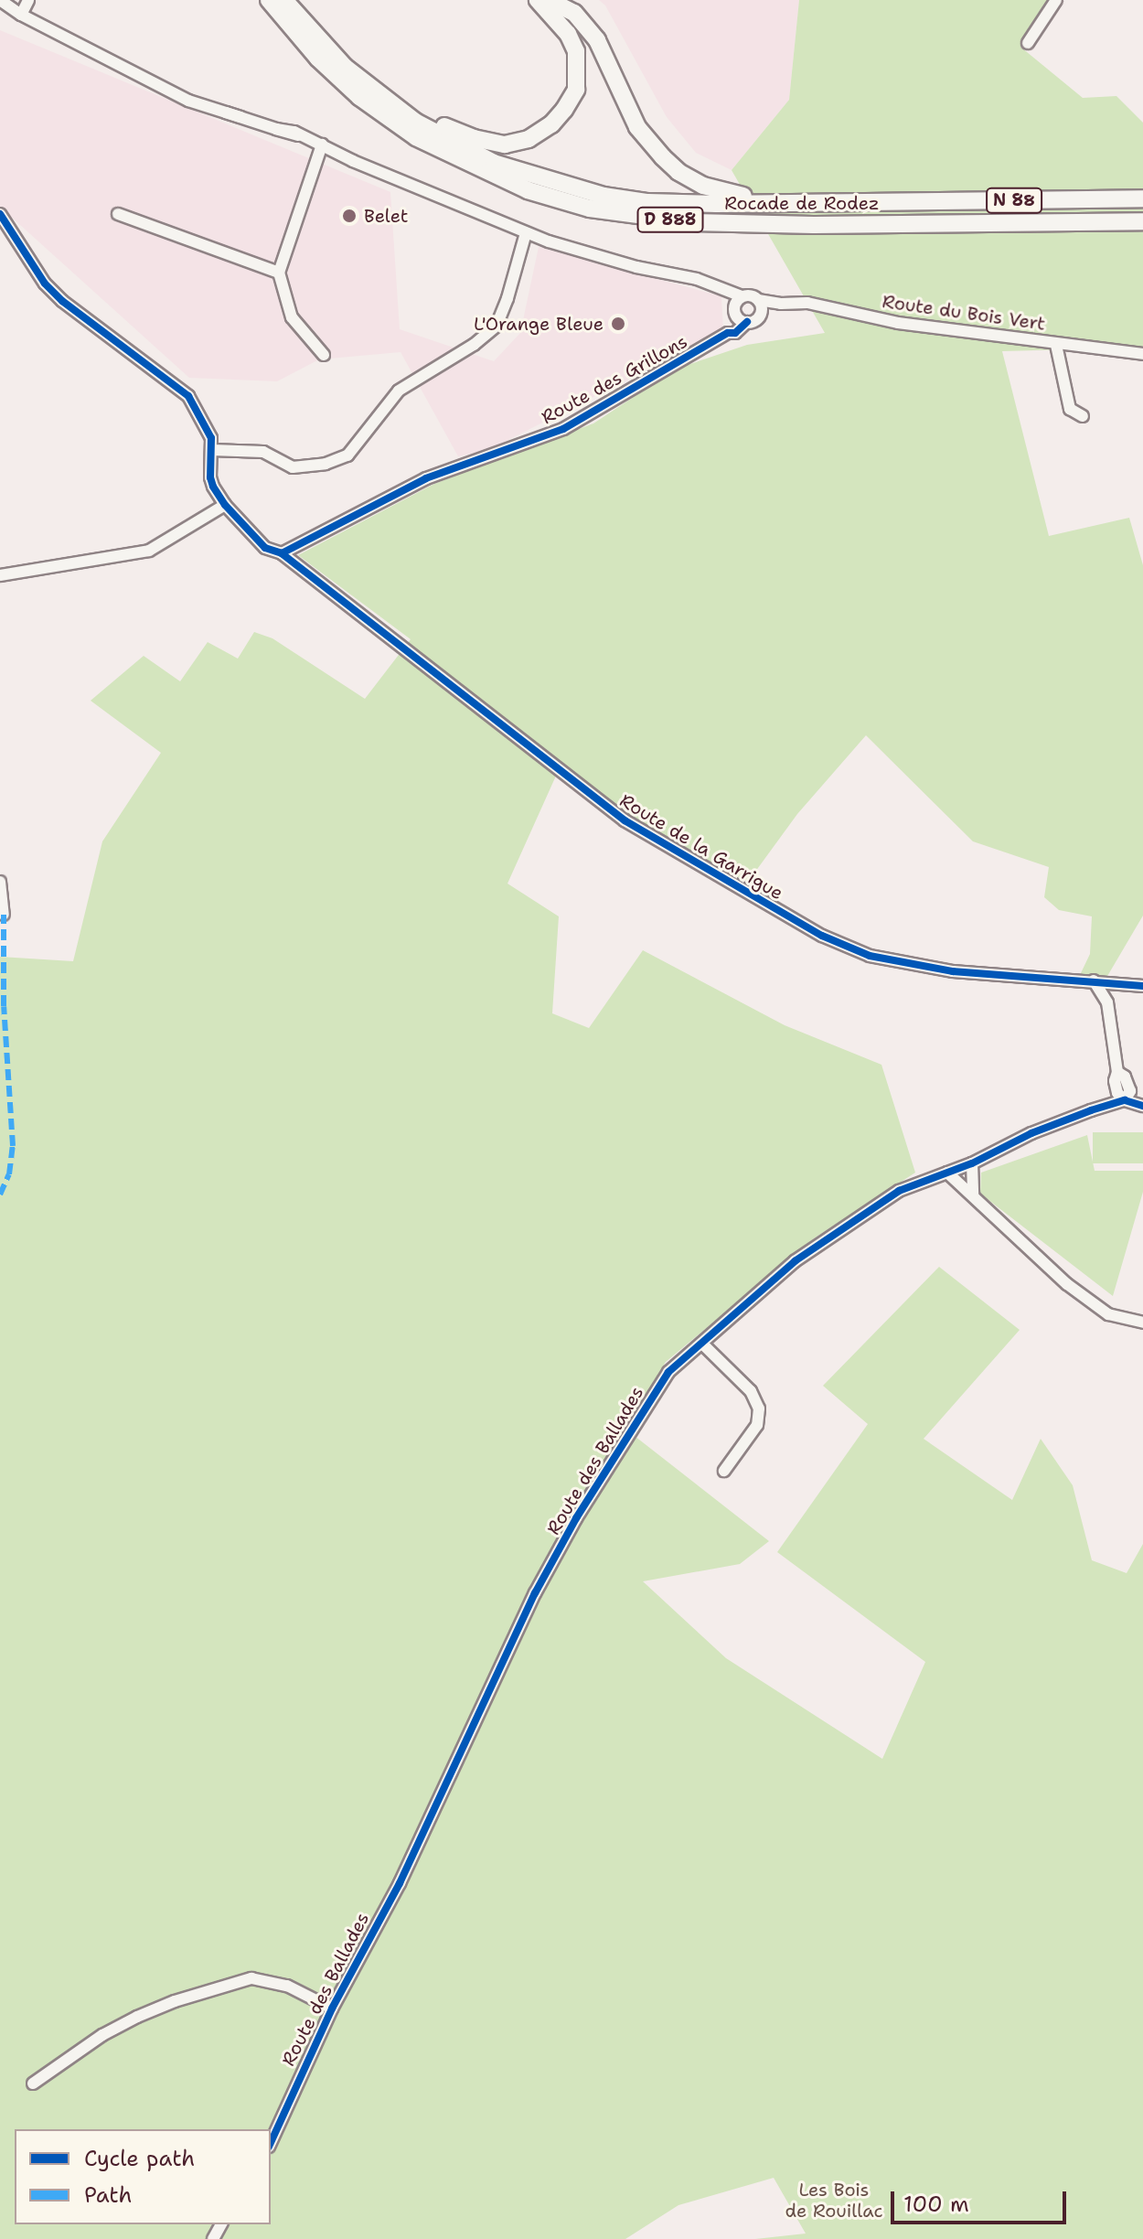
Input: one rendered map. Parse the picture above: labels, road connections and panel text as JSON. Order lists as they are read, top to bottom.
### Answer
{
  "streets": {
    "highway": ["N 88", "Rocade de Rodez", "D 888"],
    "street": [
      "Route du Bois Vert",
      "Route des Grillons",
      "Route de la Garrigue",
      "Route des Ballades"
    ]
  },
  "crossings": [
    ["Route du Bois Vert", "Route des Grillons"],
    ["Route des Grillons", "Route de la Garrigue"]
  ],
  "parks": ["Les Bois de Rouillac"],
  "places": ["Belet", "L'Orange Bleue"],
  "legend": ["Cycle path", "Path"],
  "scale_bar": "100 m"
}
